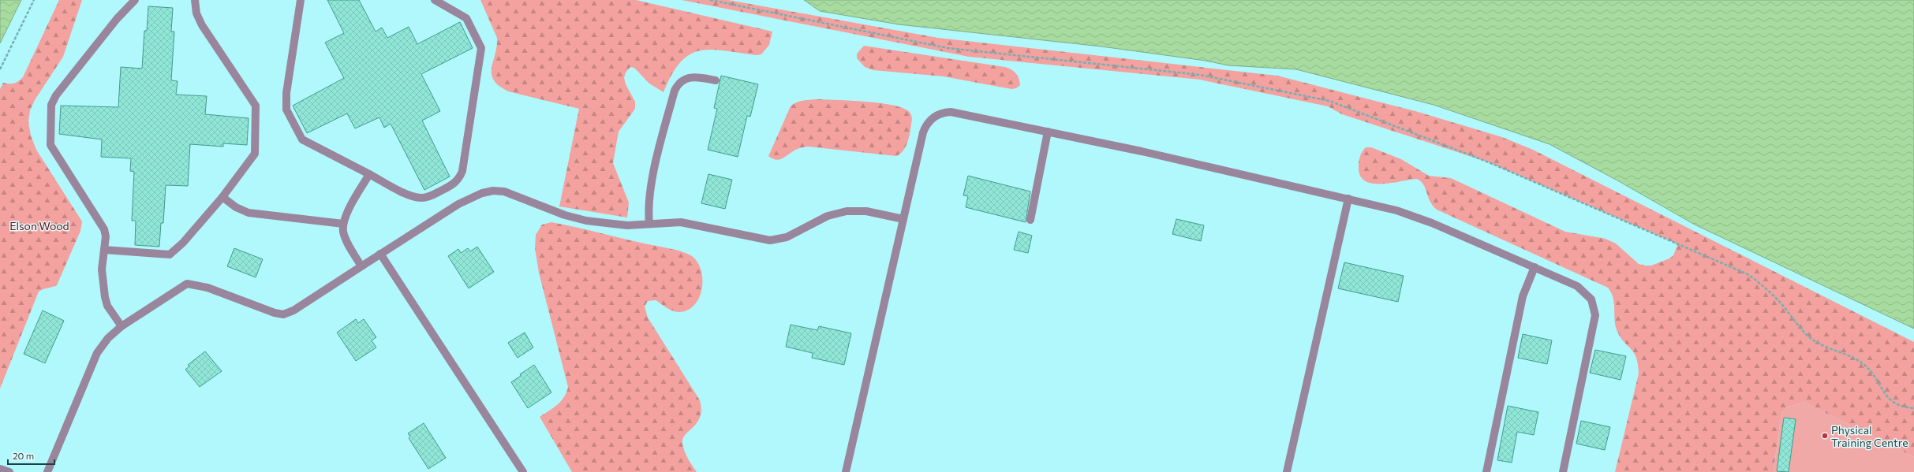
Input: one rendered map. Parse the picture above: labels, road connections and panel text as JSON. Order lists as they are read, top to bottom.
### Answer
{
  "parks": ["Elson Wood"],
  "places": ["Physical Training Centre"],
  "scale_bar": "20 m"
}
